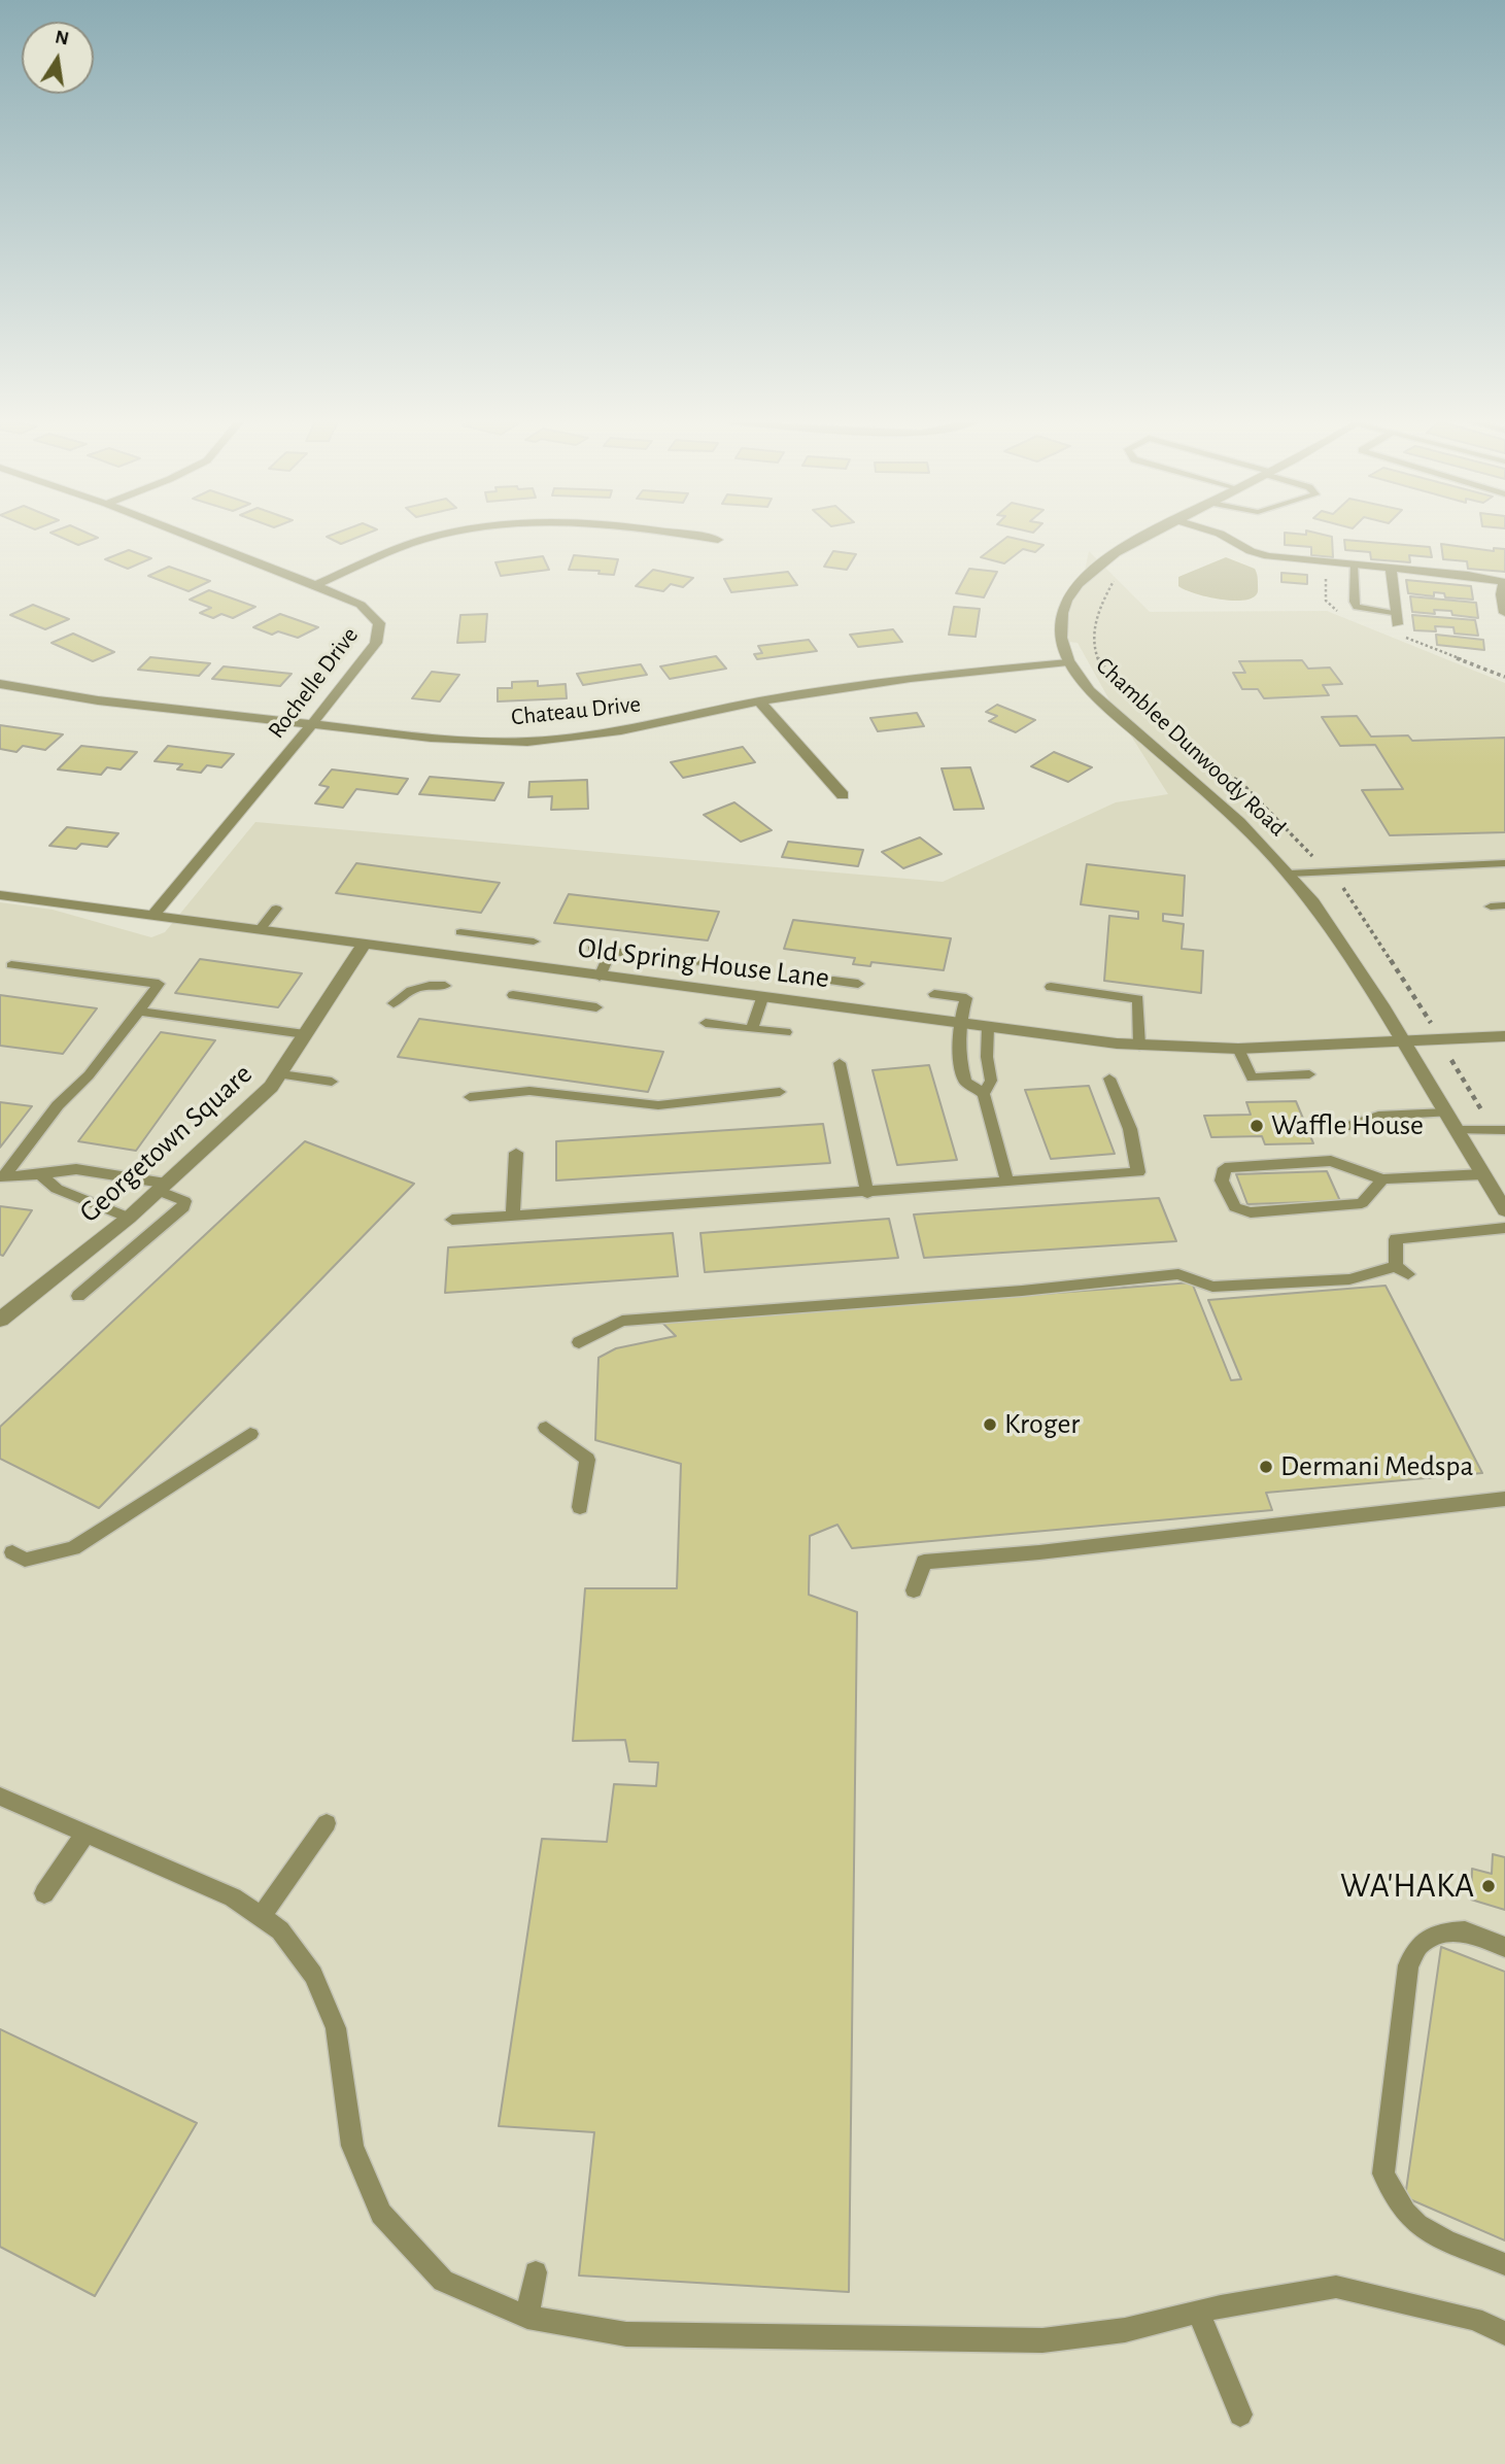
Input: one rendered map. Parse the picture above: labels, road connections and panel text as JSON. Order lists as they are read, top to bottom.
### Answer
{
  "streets": {
    "street": [
      "Rochelle Drive",
      "Chateau Drive",
      "Chamblee Dunwoody Road",
      "Old Spring House Lane",
      "Georgetown Square"
    ]
  },
  "crossings": [
    ["Rochelle Drive", "Chateau Drive"],
    ["Rochelle Drive", "Old Spring House Lane"],
    ["Chateau Drive", "Chamblee Dunwoody Road"],
    ["Chamblee Dunwoody Road", "Old Spring House Lane"],
    ["Old Spring House Lane", "Georgetown Square"]
  ],
  "places": [
    "Waffle House",
    "Kroger",
    "Dermani Medspa",
    "WA'HAKA"
  ],
  "north": "top"
}
